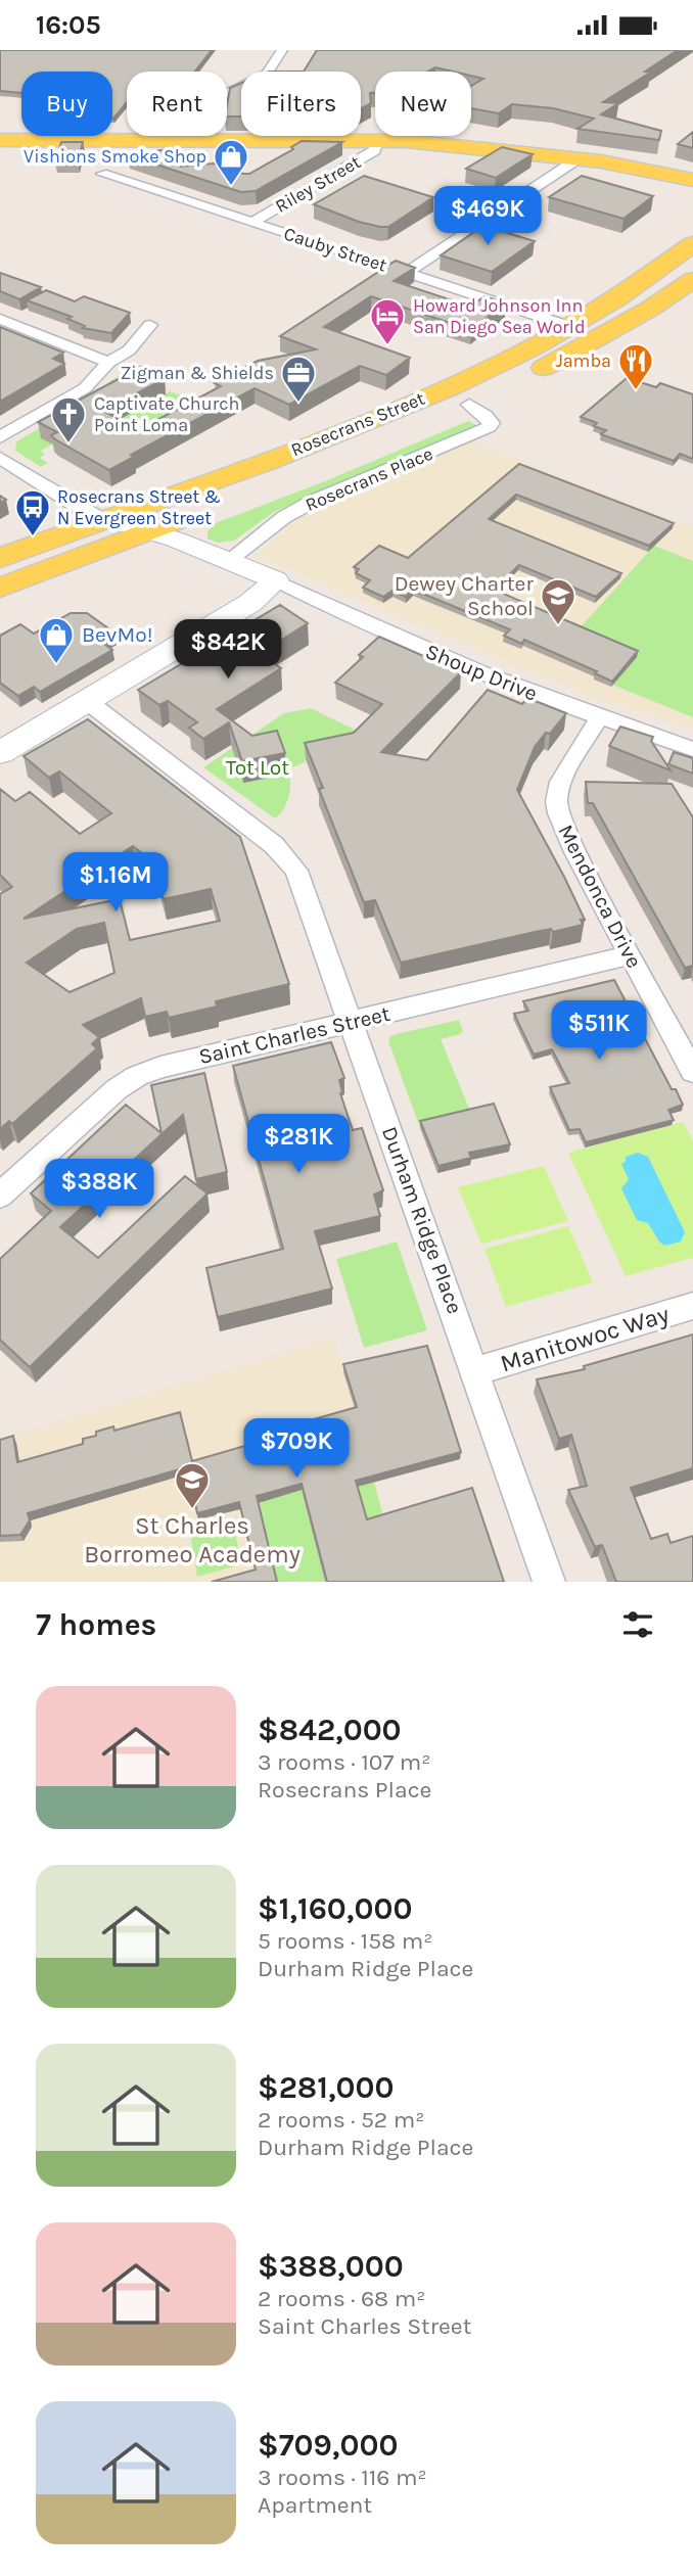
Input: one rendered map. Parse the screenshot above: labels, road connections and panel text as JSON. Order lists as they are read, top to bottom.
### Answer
{
  "streets": {
    "main road": ["Rosecrans Street"],
    "street": [
      "Riley Street",
      "Cauby Street",
      "Rosecrans Place",
      "Shoup Drive",
      "Mendonca Drive",
      "Saint Charles Street",
      "Durham Ridge Place",
      "Manitowoc Way"
    ]
  },
  "crossings": [
    ["Riley Street", "Cauby Street"],
    ["Cauby Street", "Rosecrans Street"],
    ["Rosecrans Street", "Rosecrans Place"],
    ["Shoup Drive", "Mendonca Drive"],
    ["Mendonca Drive", "Saint Charles Street"],
    ["Saint Charles Street", "Durham Ridge Place"],
    ["Durham Ridge Place", "Manitowoc Way"]
  ],
  "parks": ["Tot Lot"],
  "places": {
    "shop": ["Vishions Smoke Shop", "BevMo!"],
    "hotel": ["Howard Johnson Inn San Diego Sea World"],
    "restaurant": ["Jamba"],
    "office": ["Zigman & Shields"],
    "church": ["Captivate Church Point Loma"],
    "bus stop": ["Rosecrans Street & N Evergreen Street"],
    "school or university": ["Dewey Charter School", "St Charles Borromeo Academy"]
  },
  "page": {
    "status": "16:05",
    "chip": [
      "Buy",
      "Rent",
      "Filters",
      "New"
    ],
    "price": [
      "$469K",
      "$842K",
      "$1.16M",
      "$511K",
      "$281K",
      "$388K",
      "$709K"
    ],
    "heading": "7 homes",
    "list": [
      {
        "name": "$842,000",
        "note": "3 rooms · 107 m² · Rosecrans Place"
      },
      {
        "name": "$1,160,000",
        "note": "5 rooms · 158 m² · Durham Ridge Place"
      },
      {
        "name": "$281,000",
        "note": "2 rooms · 52 m² · Durham Ridge Place"
      },
      {
        "name": "$388,000",
        "note": "2 rooms · 68 m² · Saint Charles Street"
      },
      {
        "name": "$709,000",
        "note": "3 rooms · 116 m² · Apartment"
      }
    ]
  }
}
